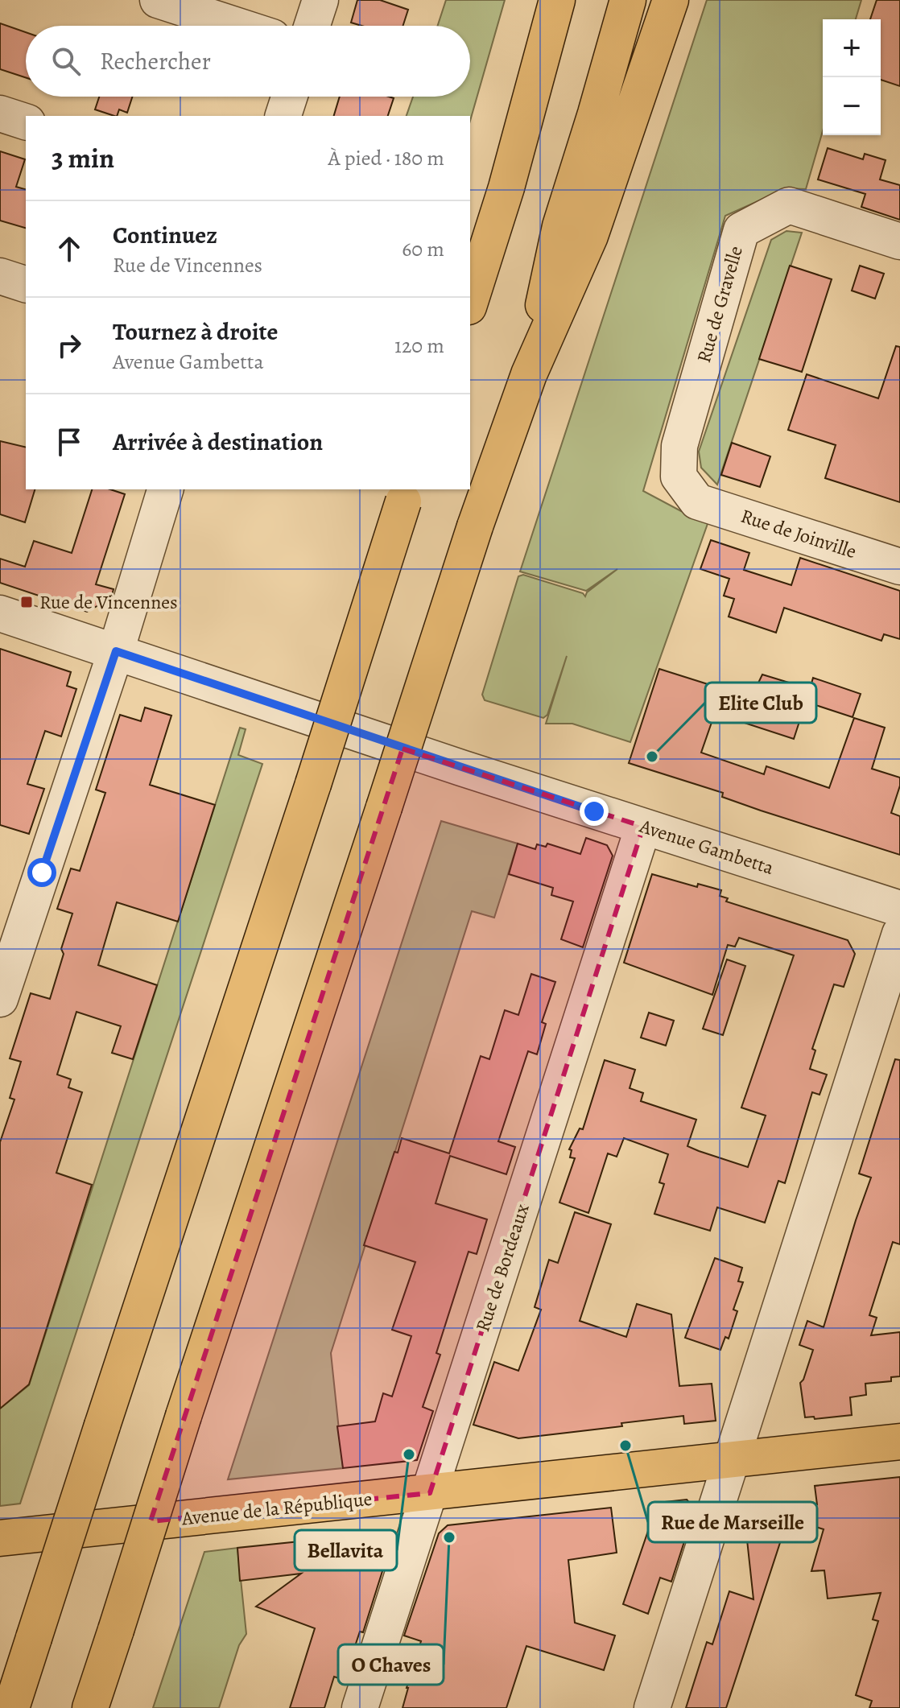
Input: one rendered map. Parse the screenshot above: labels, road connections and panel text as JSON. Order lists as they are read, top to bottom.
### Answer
{
  "streets": {
    "main road": ["Avenue de la République"],
    "street": [
      "Rue de Gravelle",
      "Rue de Joinville",
      "Avenue Gambetta",
      "Rue de Bordeaux"
    ]
  },
  "crossings": [
    ["Rue de Gravelle", "Rue de Joinville"],
    ["Avenue Gambetta", "Rue de Bordeaux"],
    ["Rue de Bordeaux", "Avenue de la République"]
  ],
  "places": {
    "transit": ["Rue de Vincennes"],
    "other": [
      "Elite Club",
      "Rue de Marseille",
      "Bellavita",
      "O Chaves"
    ]
  },
  "page": {
    "map_buttons": ["+", "−"],
    "search": "Rechercher",
    "heading": ["3 min", "À pied · 180 m"],
    "list": [
      ["Continuez", "Rue de Vincennes", "60 m"],
      ["Tournez à droite", "Avenue Gambetta", "120 m"],
      "Arrivée à destination"
    ]
  }
}
